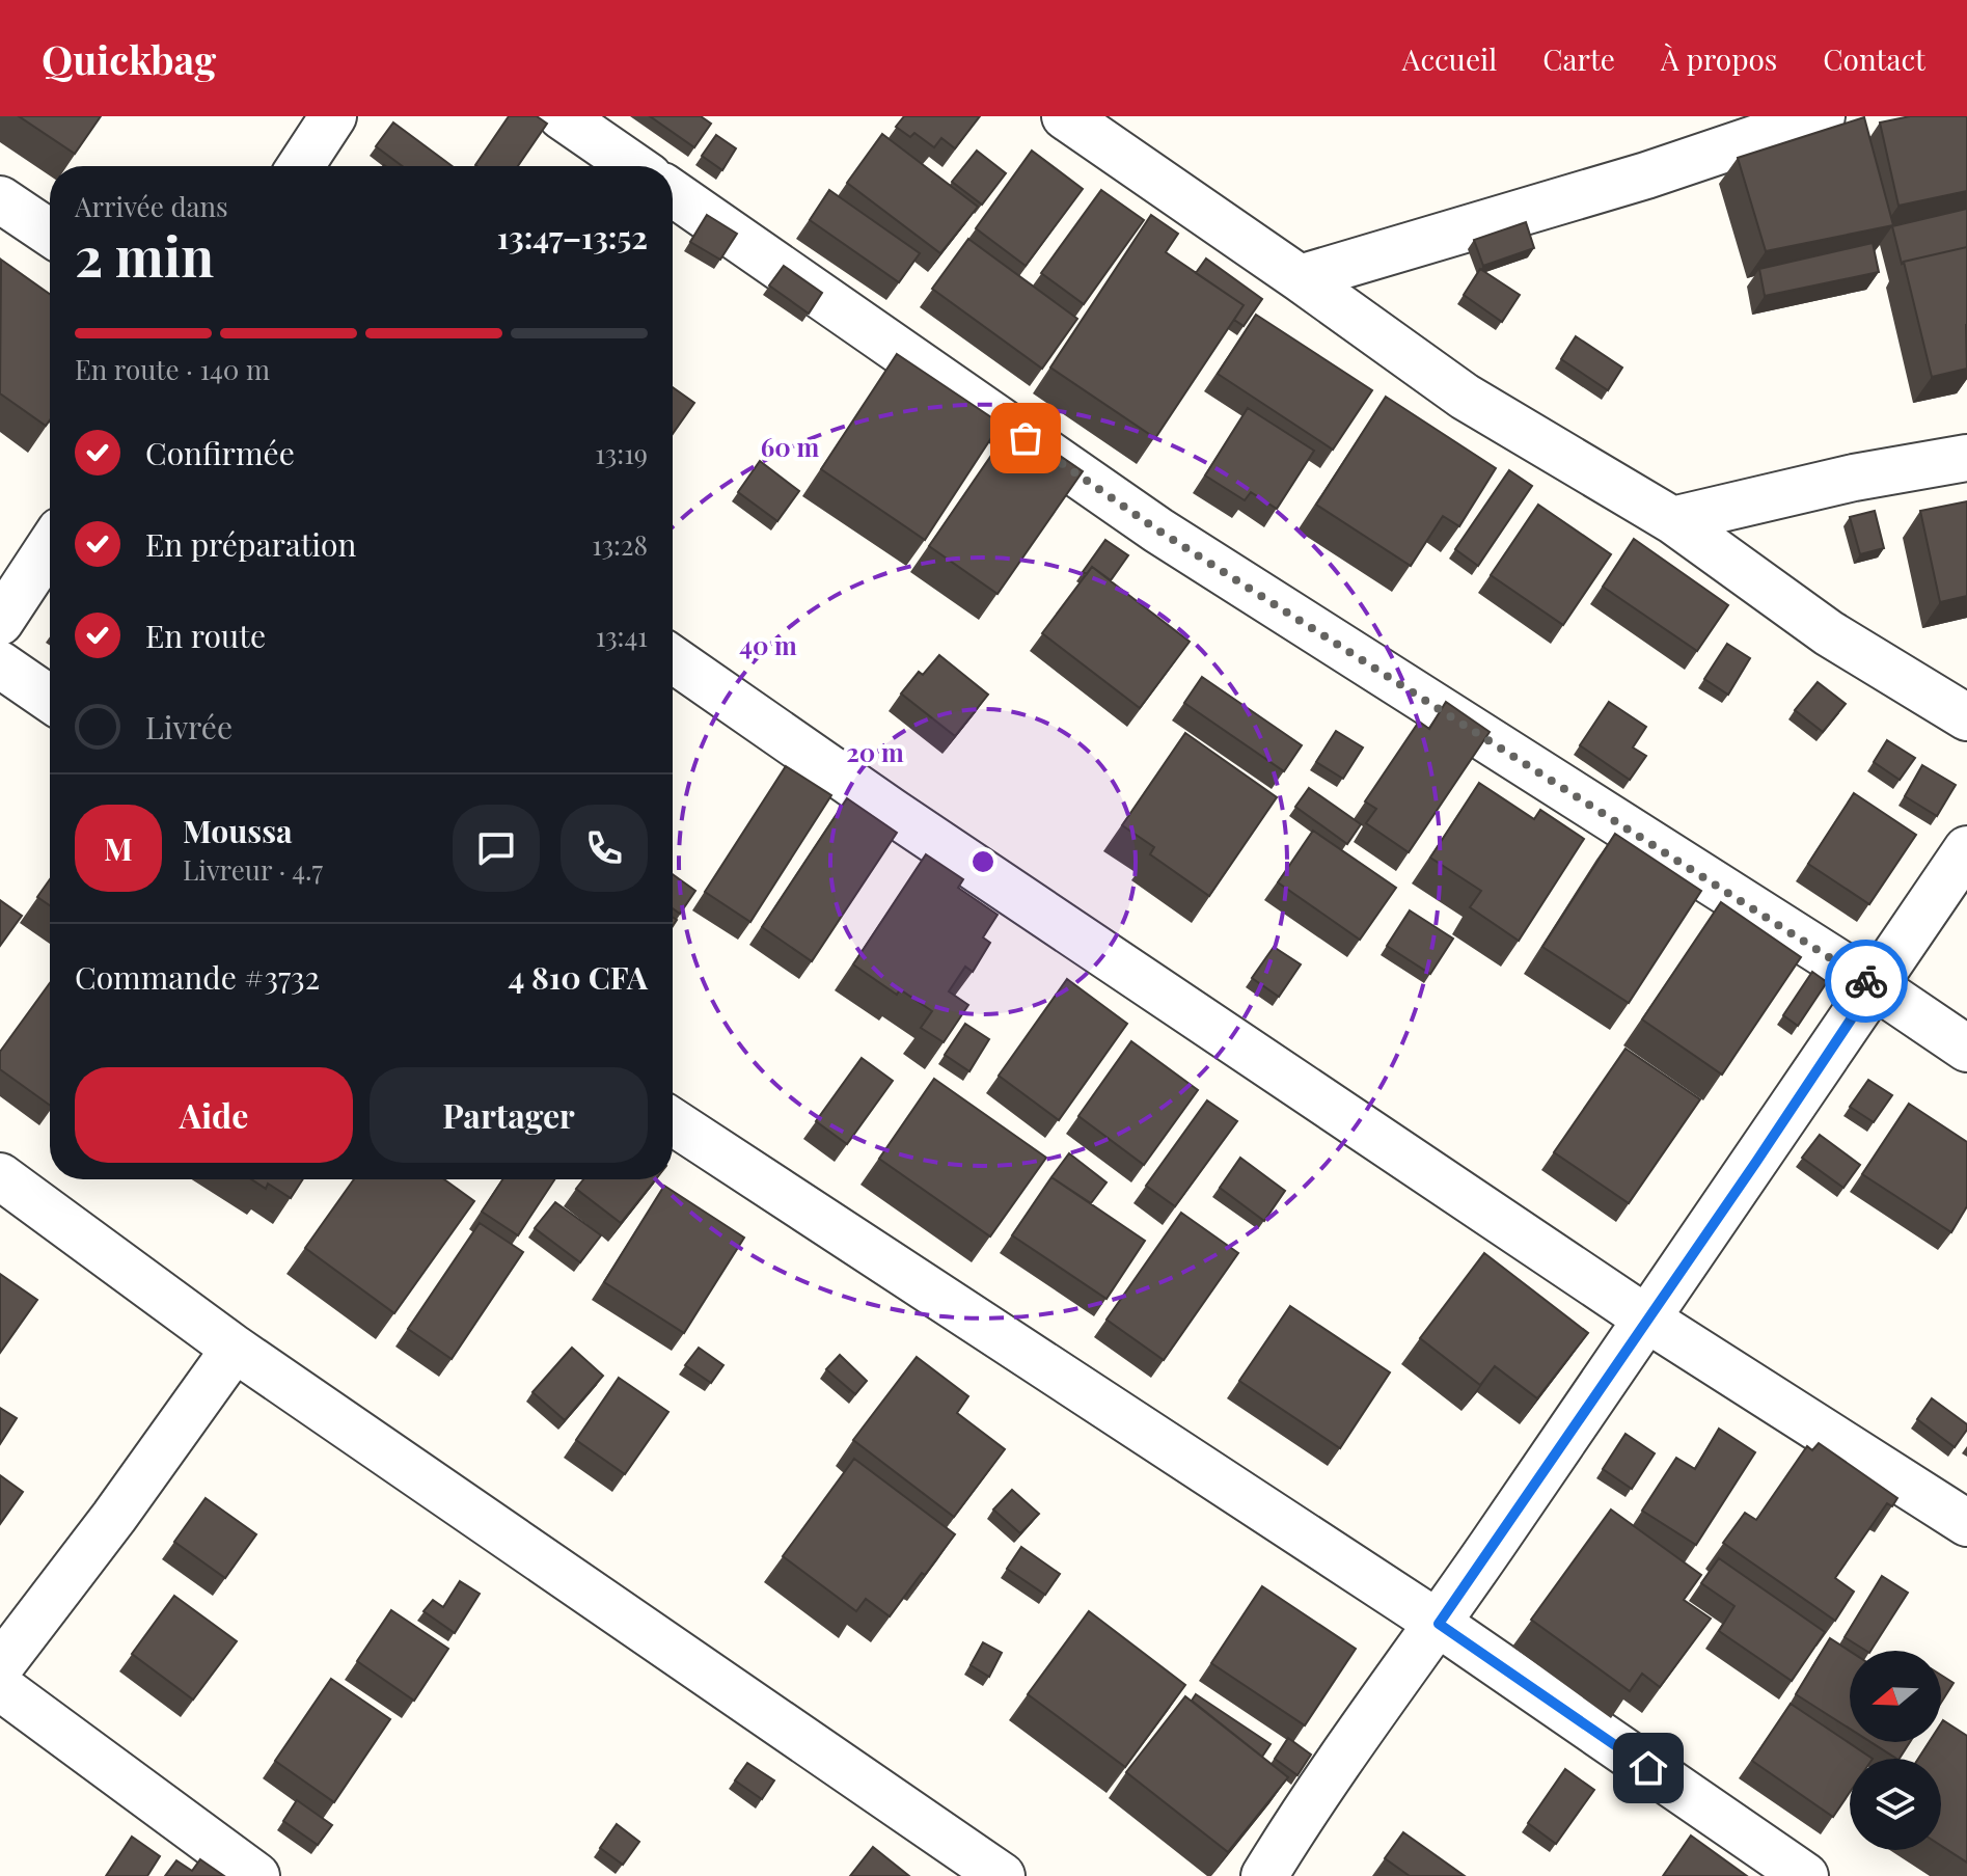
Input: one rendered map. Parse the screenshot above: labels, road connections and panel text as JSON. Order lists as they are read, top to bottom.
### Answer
{
  "north": "left",
  "page": {
    "header": "Quickbag",
    "nav": [
      "Accueil",
      "Carte",
      "À propos",
      "Contact"
    ],
    "heading": ["2 min", "Arrivée dans", "13:47–13:52"],
    "panel": [
      "Moussa",
      "Livreur · 4.7",
      "Commande #3732",
      "4 810 CFA"
    ],
    "bar": "En route · 140 m",
    "list": [
      ["Confirmée", "13:19"],
      ["En préparation", "13:28"],
      ["En route", "13:41"],
      "Livrée"
    ],
    "round": "M",
    "buttons": ["Aide", "Partager"]
  },
  "rings": ["60 m", "40 m", "20 m"]
}
